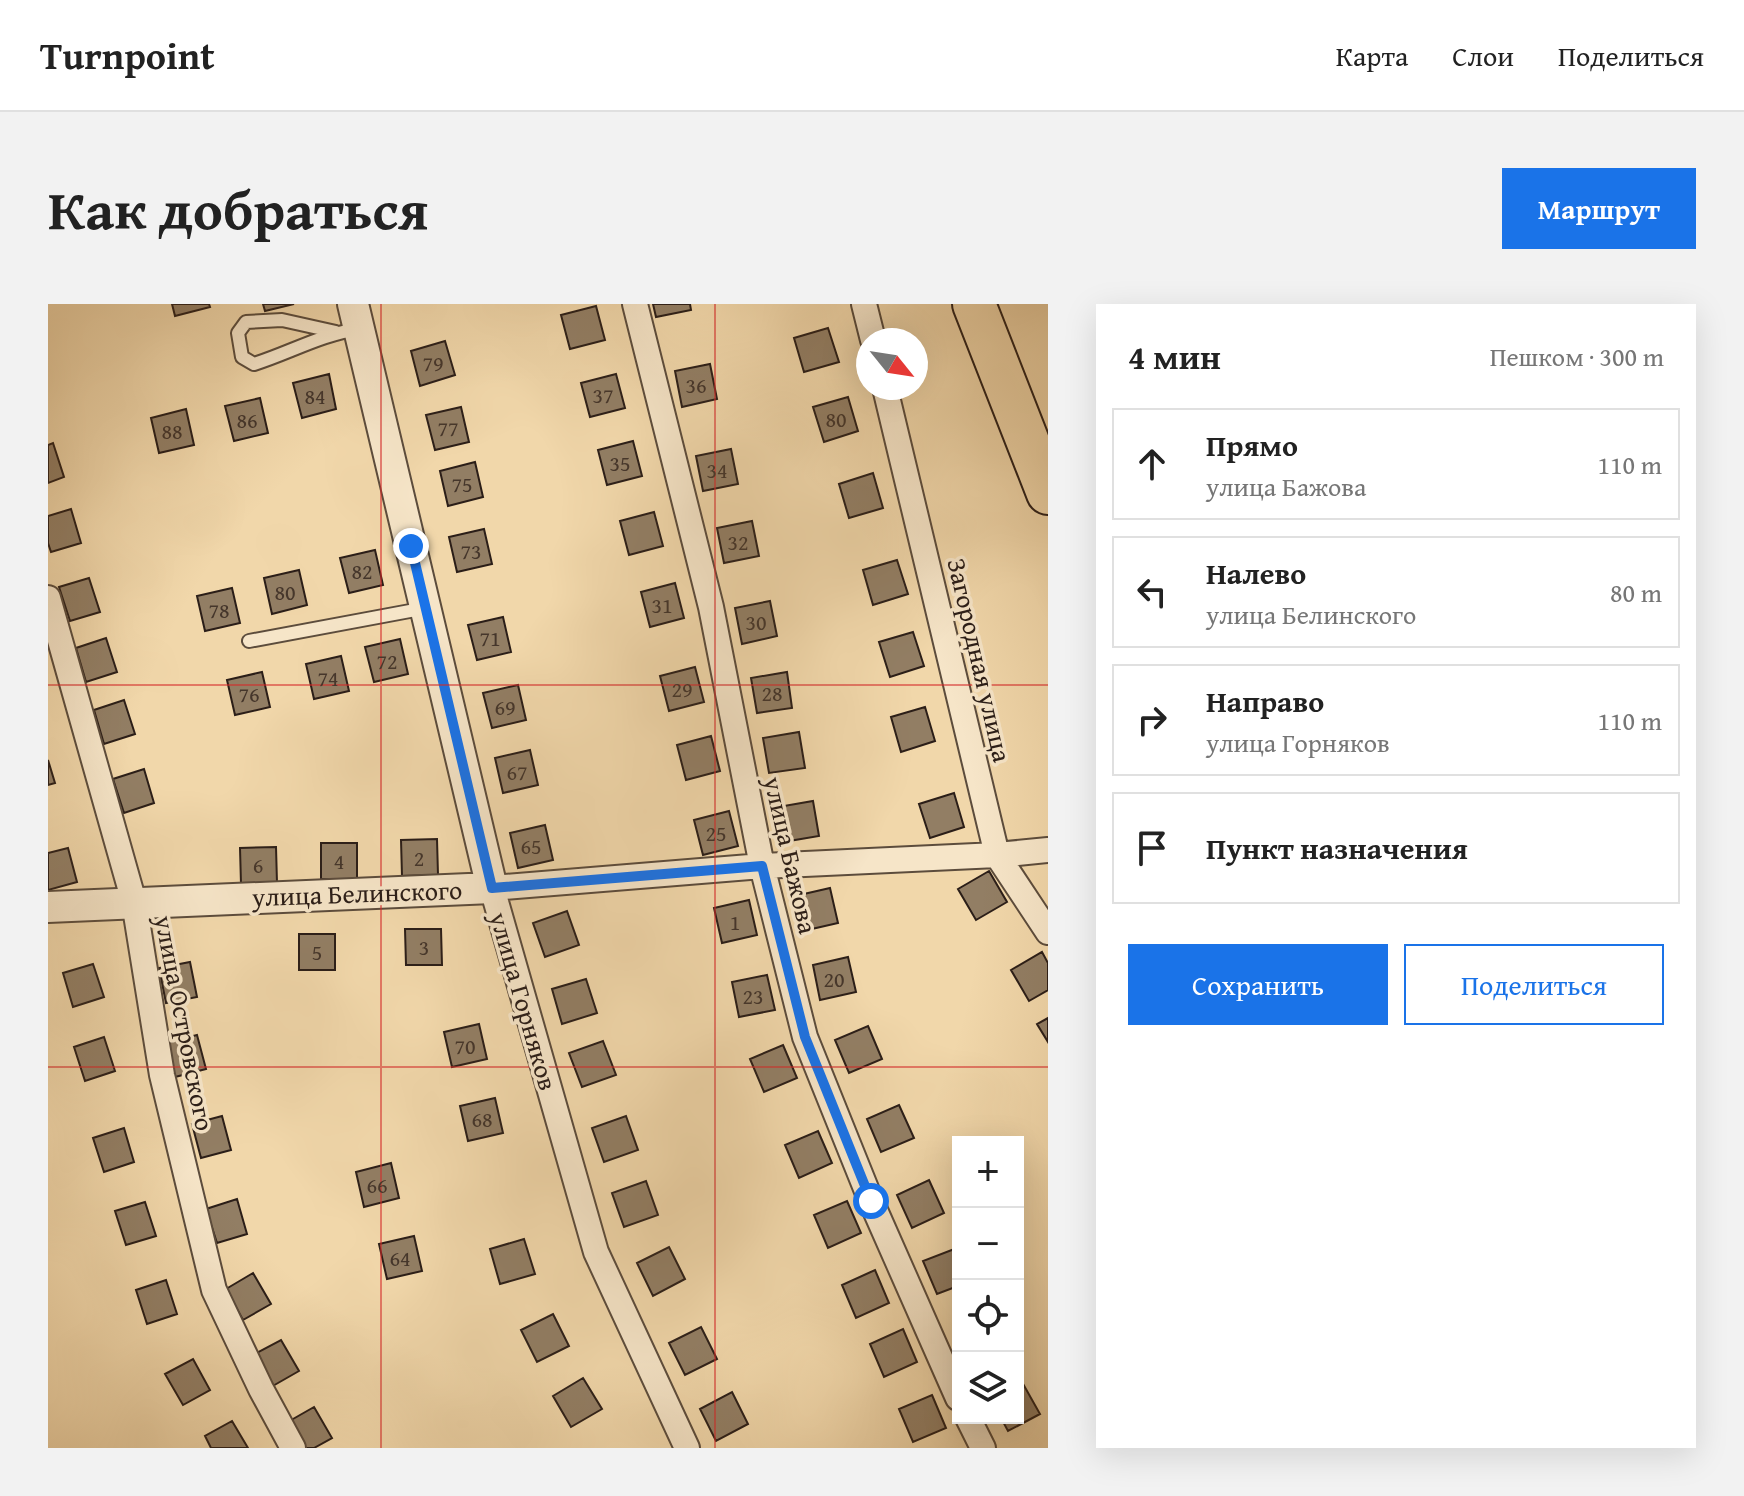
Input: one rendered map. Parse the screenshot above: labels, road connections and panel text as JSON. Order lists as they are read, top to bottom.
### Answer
{
  "streets": {
    "street": [
      "Загородная улица",
      "улица Бажова",
      "улица Белинского",
      "улица Горняков",
      "улица Островского"
    ]
  },
  "crossings": [
    ["Загородная улица", "улица Белинского"],
    ["улица Бажова", "улица Белинского"],
    ["улица Белинского", "улица Горняков"],
    ["улица Белинского", "улица Островского"]
  ],
  "house_numbers": [
    "79",
    "36",
    "37",
    "84",
    "80",
    "86",
    "77",
    "88",
    "35",
    "34",
    "75",
    "32",
    "73",
    "82",
    "80",
    "31",
    "78",
    "30",
    "71",
    "72",
    "74",
    "29",
    "28",
    "76",
    "69",
    "67",
    "25",
    "65",
    "2",
    "4",
    "6",
    "1",
    "3",
    "5",
    "20",
    "23",
    "70",
    "68",
    "66",
    "64"
  ],
  "north": "bottom right",
  "page": {
    "header": "Turnpoint",
    "nav": ["Карта", "Слои", "Поделиться"],
    "title": "Как добраться",
    "buttons": [
      "Маршрут",
      ["Сохранить", "Поделиться"]
    ],
    "heading": ["4 мин", "Пешком · 300 m"],
    "list": [
      ["Прямо", "улица Бажова", "110 m"],
      ["Налево", "улица Белинского", "80 m"],
      ["Направо", "улица Горняков", "110 m"],
      "Пункт назначения"
    ],
    "map_buttons": ["+", "−"]
  }
}
